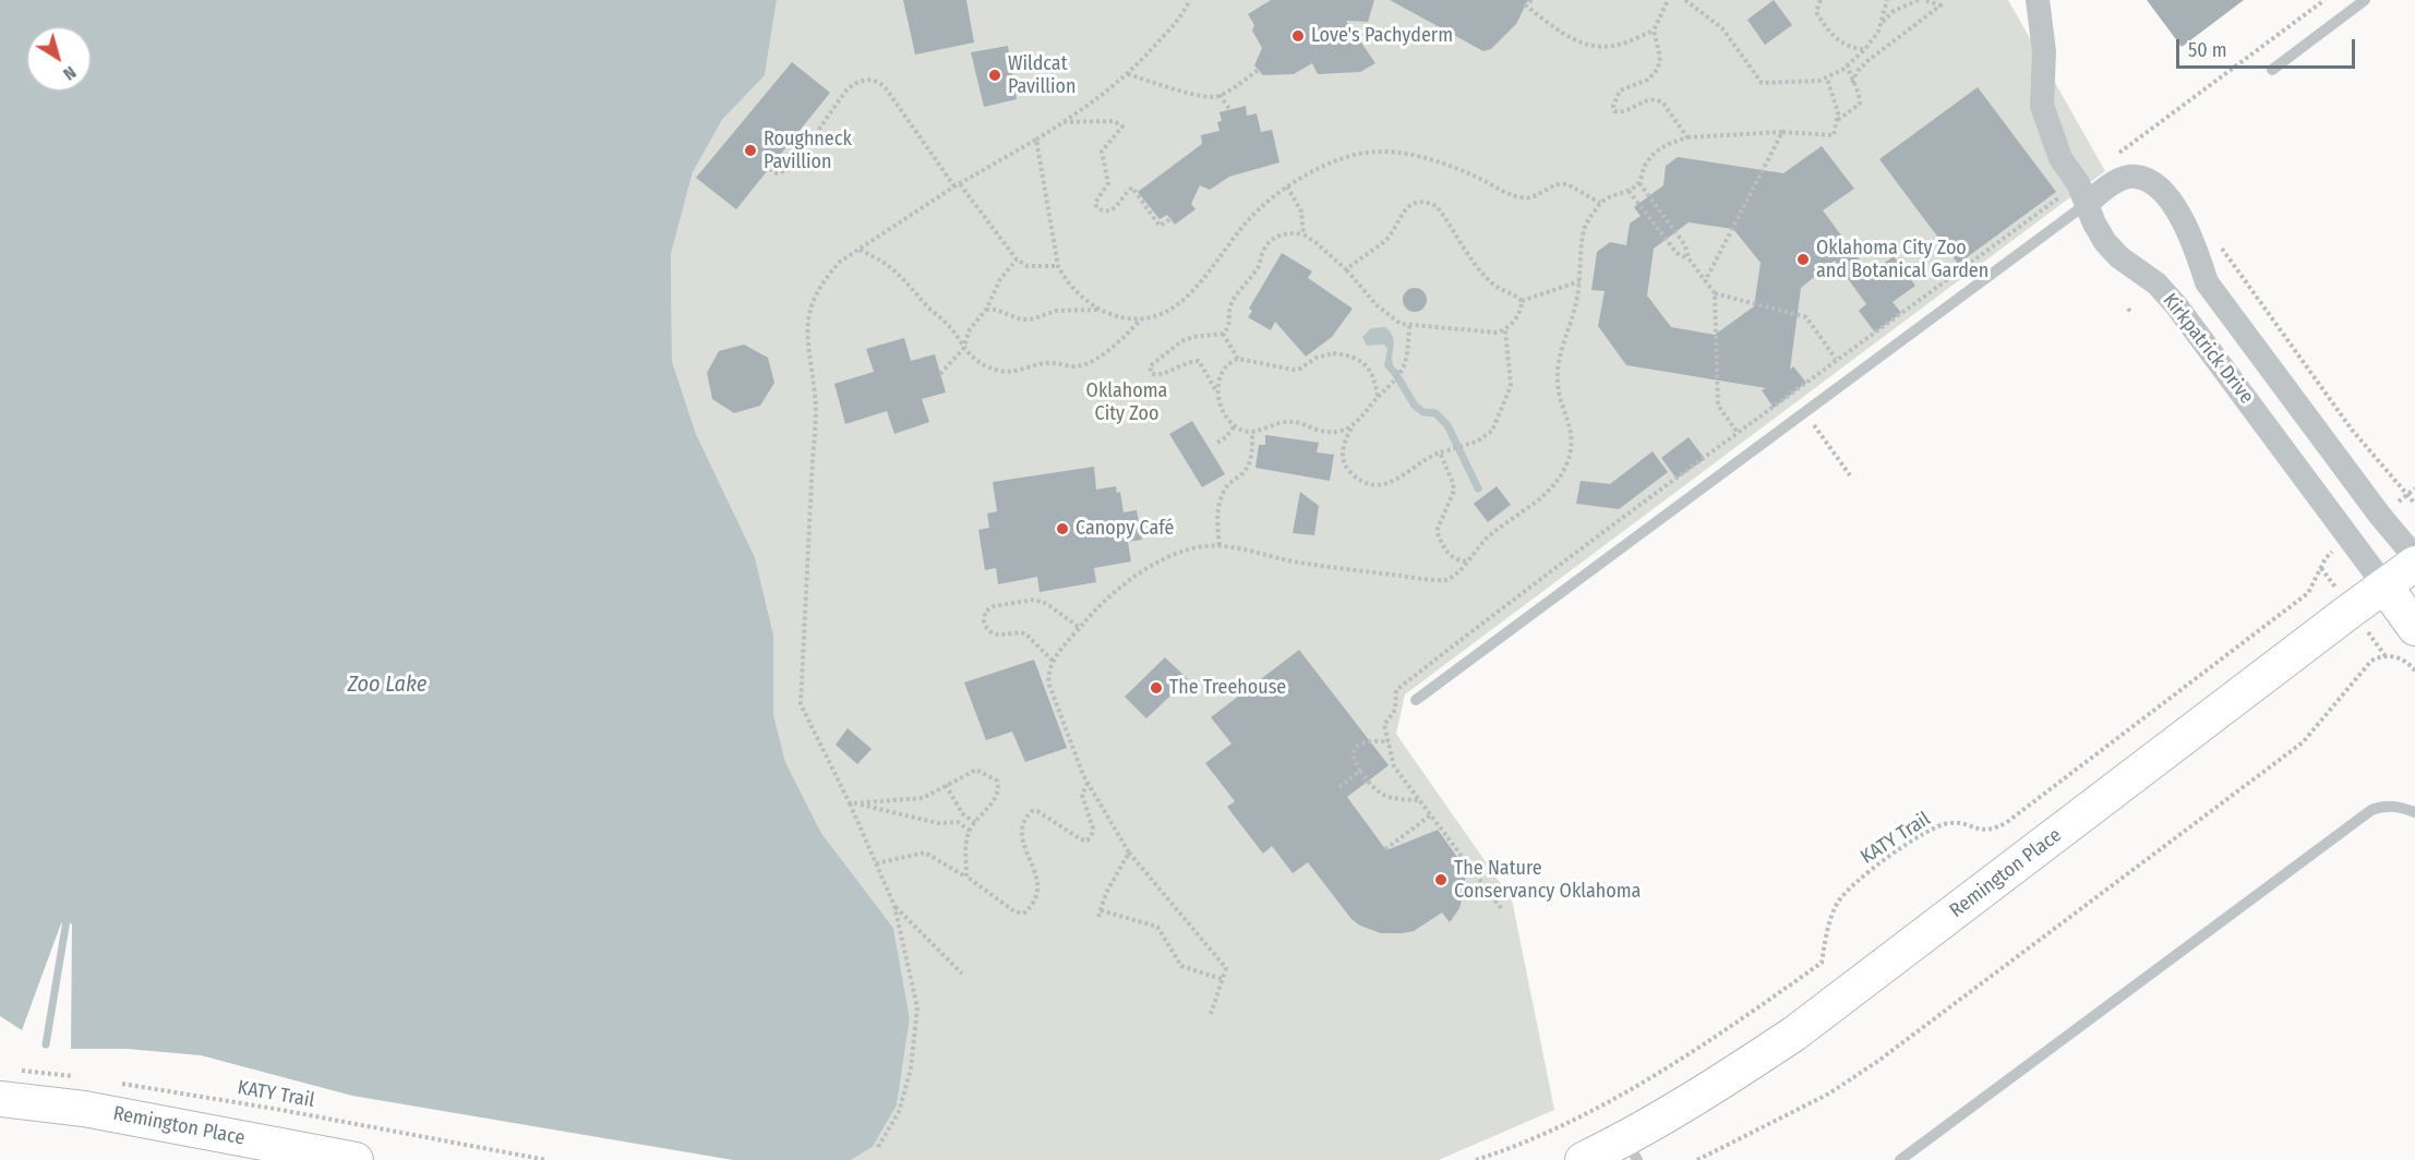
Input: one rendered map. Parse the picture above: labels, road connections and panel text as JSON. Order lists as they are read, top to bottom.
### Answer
{
  "streets": {
    "main road": ["Remington Place"],
    "street": ["Kirkpatrick Drive"],
    "path": ["KATY Trail"]
  },
  "crossings": [
    ["Kirkpatrick Drive", "Remington Place"]
  ],
  "water": ["Zoo Lake"],
  "parks": ["Oklahoma City Zoo"],
  "places": [
    "Love's Pachyderm",
    "Wildcat Pavillion",
    "Roughneck Pavillion",
    "Oklahoma City Zoo and Botanical Garden",
    "Canopy Café",
    "The Treehouse",
    "The Nature Conservancy Oklahoma"
  ],
  "scale_bar": "50 m",
  "north": "bottom right"
}
